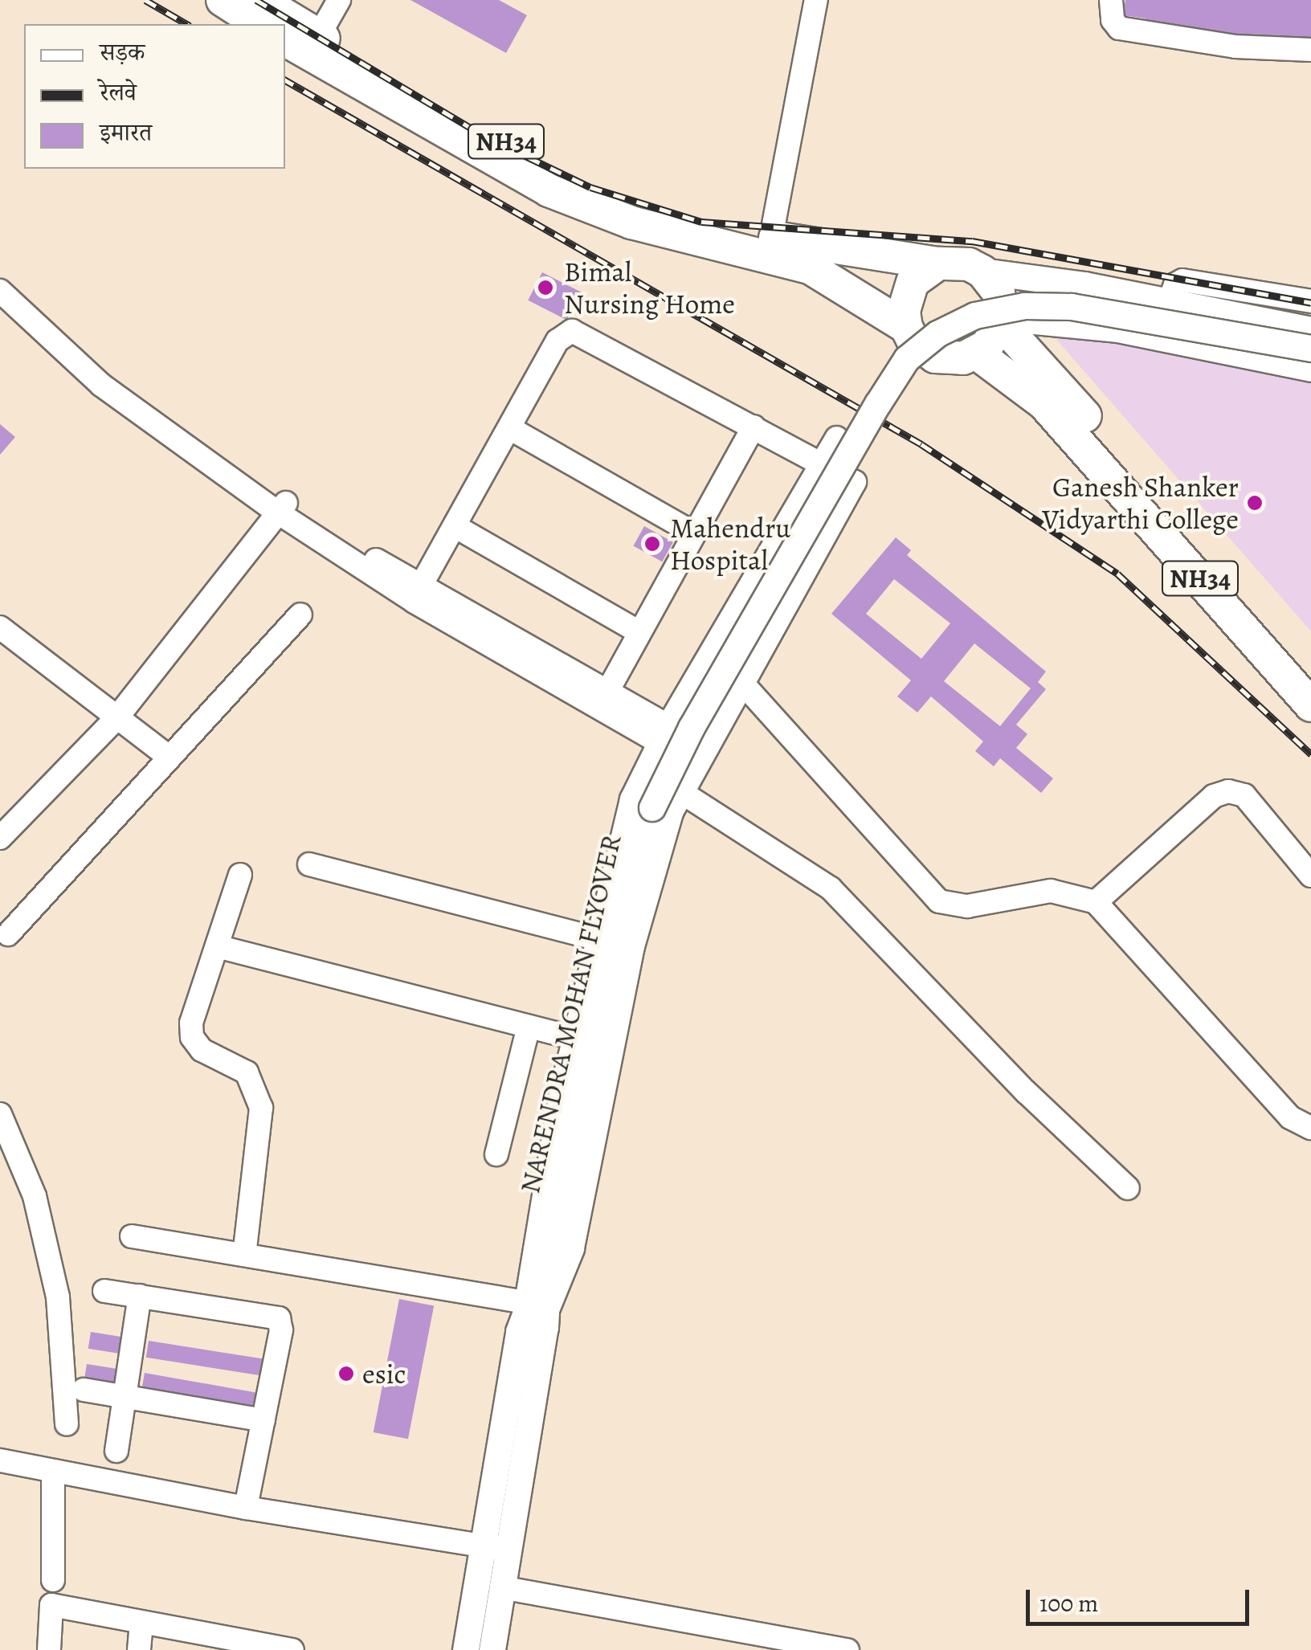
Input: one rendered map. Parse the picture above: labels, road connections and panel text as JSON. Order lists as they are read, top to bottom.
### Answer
{
  "streets": {
    "highway": ["NH34"],
    "main road": ["NARENDRA MOHAN FLYOVER"]
  },
  "places": [
    "Bimal Nursing Home",
    "Ganesh Shanker Vidyarthi College",
    "Mahendru Hospital",
    "esic"
  ],
  "legend": ["सड़क", "रेलवे", "इमारत"],
  "scale_bar": "100 m"
}
